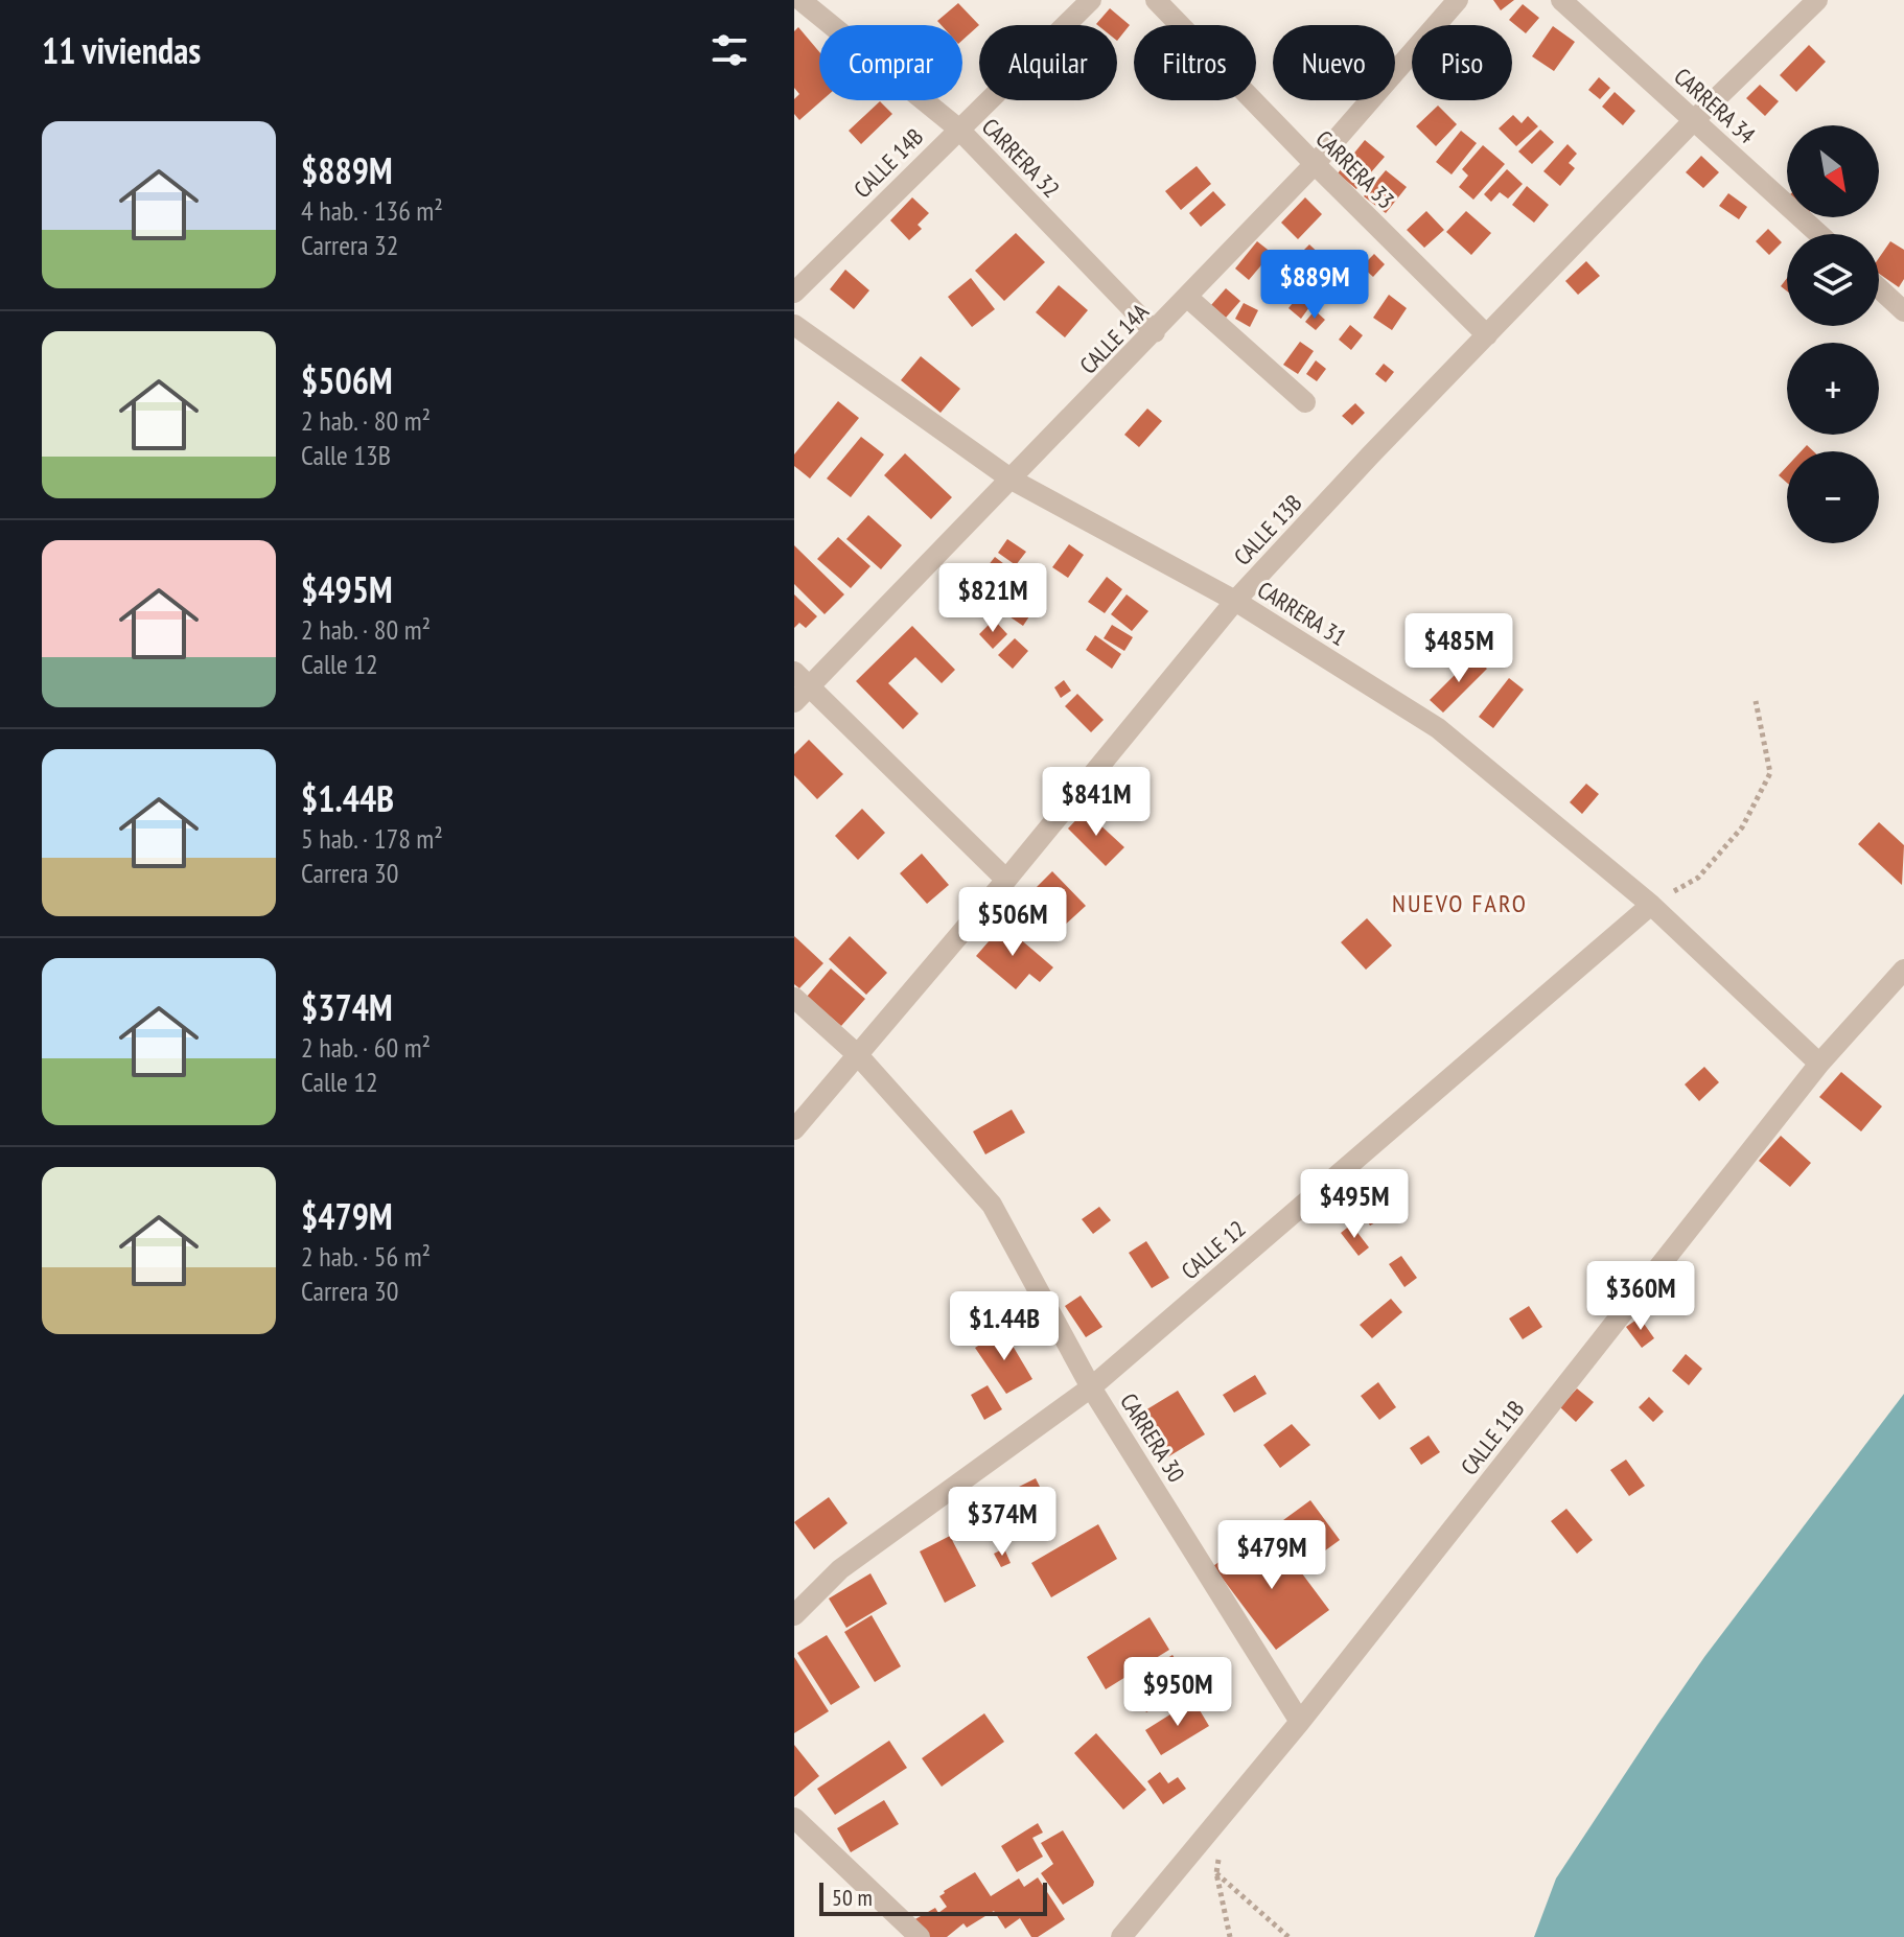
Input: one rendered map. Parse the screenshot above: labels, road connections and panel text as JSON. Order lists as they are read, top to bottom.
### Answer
{
  "streets": {
    "street": [
      "CARRERA 34",
      "CARRERA 32",
      "CALLE 14B",
      "CARRERA 33",
      "CALLE 14A",
      "CALLE 13B",
      "CARRERA 31",
      "CALLE 12",
      "CARRERA 30",
      "CALLE 11B"
    ]
  },
  "crossings": [
    ["CARRERA 34", "CALLE 13B"],
    ["CARRERA 32", "CALLE 14B"],
    ["CARRERA 32", "CALLE 14A"],
    ["CARRERA 33", "CALLE 14A"],
    ["CARRERA 33", "CALLE 13B"],
    ["CALLE 14A", "CARRERA 31"],
    ["CALLE 13B", "CARRERA 31"],
    ["CALLE 13B", "CARRERA 30"],
    ["CARRERA 31", "CALLE 12"],
    ["CARRERA 31", "CALLE 11B"],
    ["CALLE 12", "CARRERA 30"],
    ["CARRERA 30", "CALLE 11B"]
  ],
  "districts": ["NUEVO FARO"],
  "scale_bar": "50 m",
  "north": "bottom right",
  "page": {
    "heading": "11 viviendas",
    "chip": [
      "Comprar",
      "Alquilar",
      "Filtros",
      "Nuevo",
      "Piso"
    ],
    "list": [
      {
        "name": "$889M",
        "note": "4 hab. · 136 m² · Carrera 32"
      },
      {
        "name": "$506M",
        "note": "2 hab. · 80 m² · Calle 13B"
      },
      {
        "name": "$495M",
        "note": "2 hab. · 80 m² · Calle 12"
      },
      {
        "name": "$1.44B",
        "note": "5 hab. · 178 m² · Carrera 30"
      },
      {
        "name": "$374M",
        "note": "2 hab. · 60 m² · Calle 12"
      },
      {
        "name": "$479M",
        "note": "2 hab. · 56 m² · Carrera 30"
      }
    ],
    "map_buttons": ["+", "−"],
    "price": [
      "$889M",
      "$821M",
      "$485M",
      "$841M",
      "$506M",
      "$495M",
      "$360M",
      "$1.44B",
      "$374M",
      "$479M",
      "$950M"
    ],
    "scale": "50 m"
  }
}
